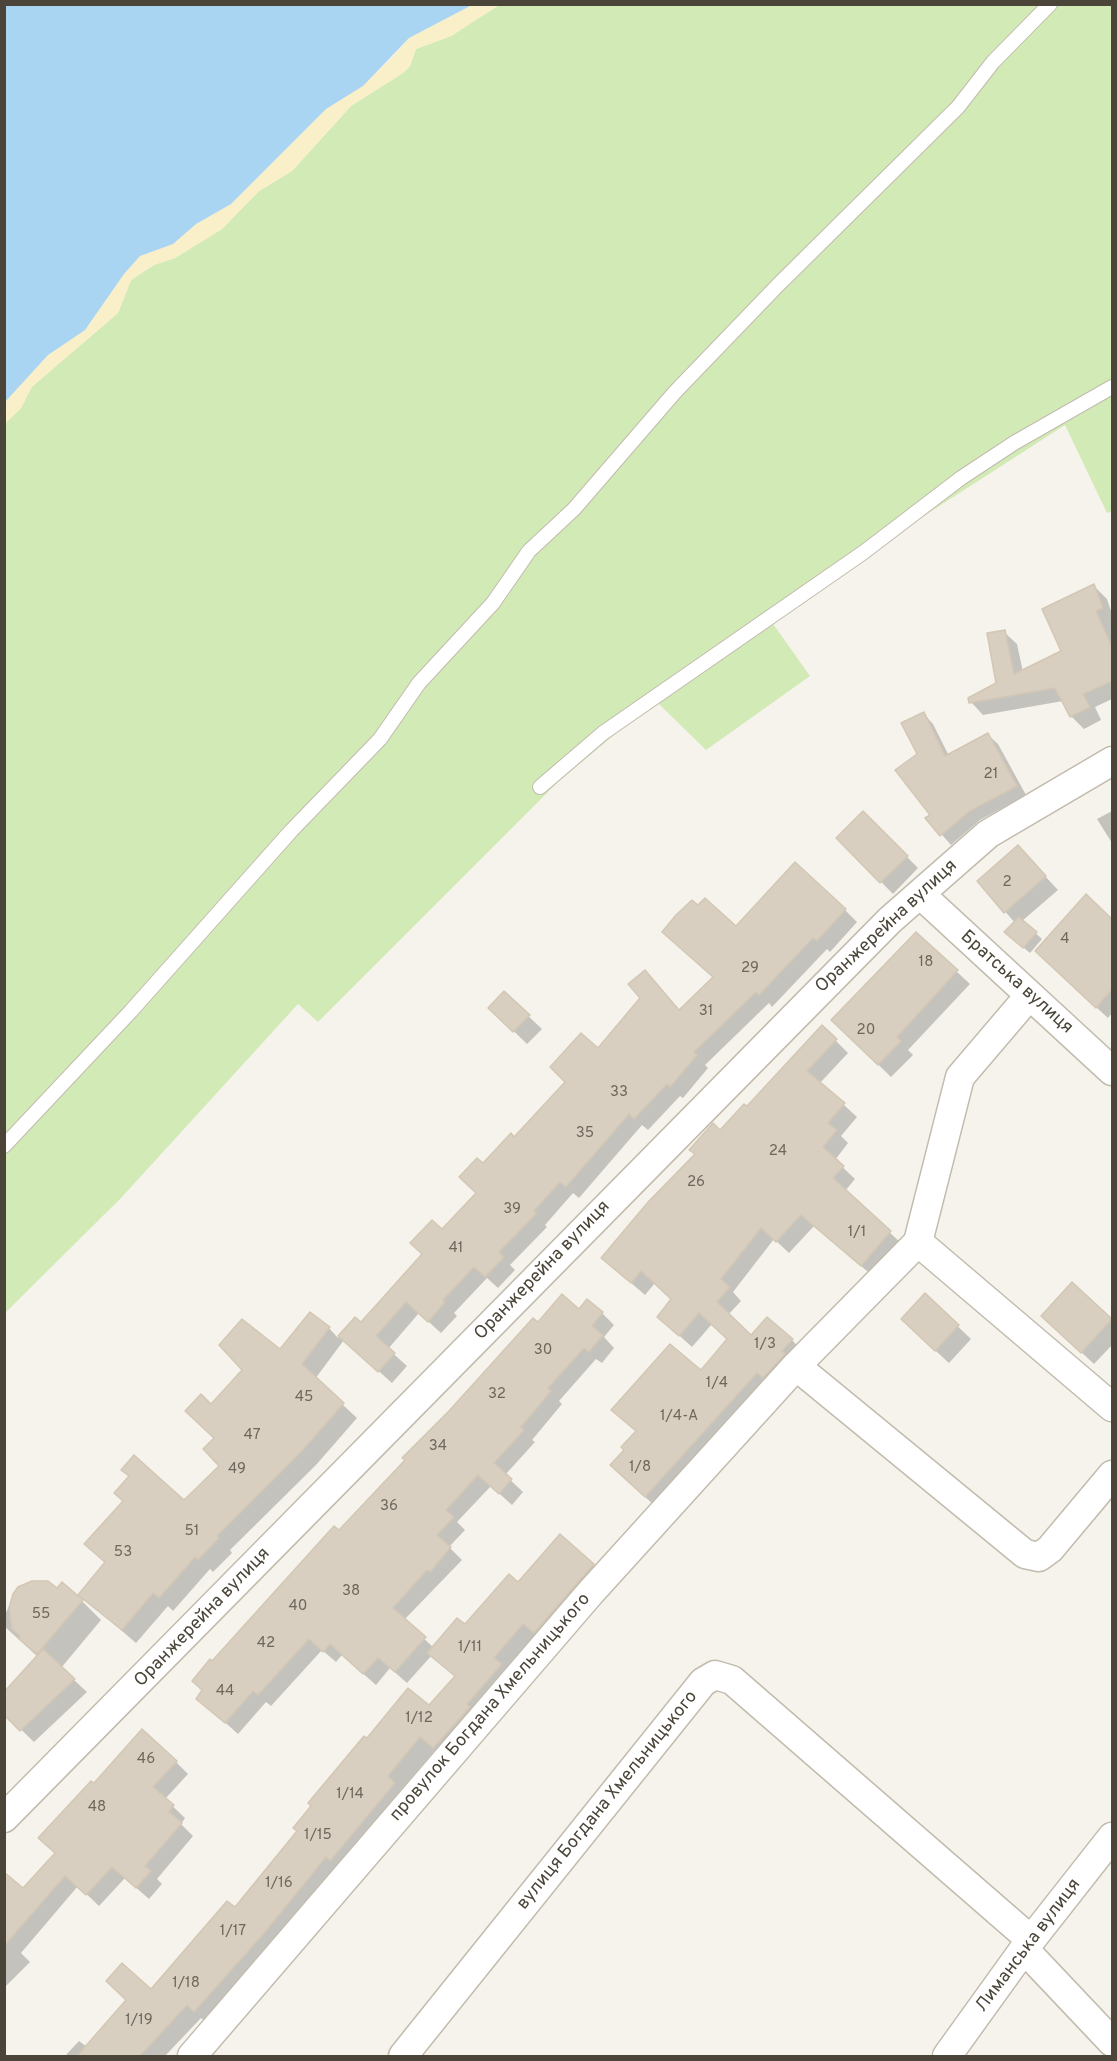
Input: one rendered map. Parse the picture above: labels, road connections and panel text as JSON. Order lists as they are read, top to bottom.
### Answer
{
  "streets": {
    "street": [
      "Оранжерейна вулиця",
      "Братська вулиця",
      "провулок Богдана Хмельницького",
      "вулиця Богдана Хмельницького",
      "Лиманська вулиця"
    ]
  },
  "crossings": [
    ["Оранжерейна вулиця", "Братська вулиця"],
    ["вулиця Богдана Хмельницького", "Лиманська вулиця"]
  ],
  "house_numbers": [
    "21",
    "2",
    "4",
    "18",
    "29",
    "31",
    "20",
    "33",
    "35",
    "24",
    "26",
    "39",
    "1/1",
    "41",
    "1/3",
    "30",
    "1/4",
    "32",
    "45",
    "1/4-А",
    "47",
    "34",
    "1/8",
    "49",
    "36",
    "51",
    "53",
    "38",
    "40",
    "55",
    "42",
    "1/11",
    "44",
    "1/12",
    "46",
    "1/14",
    "48",
    "1/15",
    "1/16",
    "1/17",
    "1/18",
    "1/19"
  ]
}
